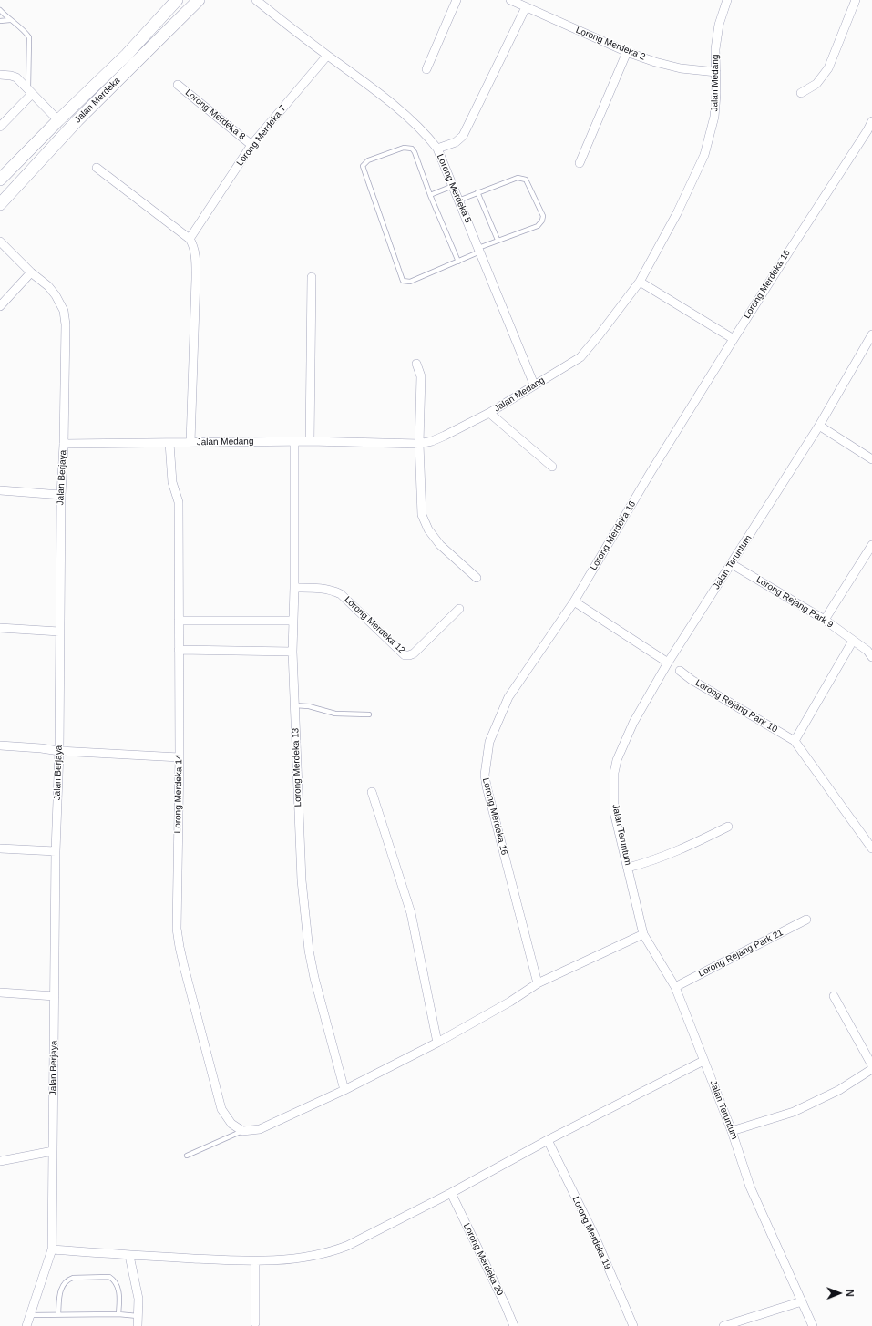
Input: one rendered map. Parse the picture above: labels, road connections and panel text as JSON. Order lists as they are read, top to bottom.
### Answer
{
  "streets": {
    "main road": ["Jalan Merdeka"],
    "street": [
      "Lorong Merdeka 2",
      "Jalan Medang",
      "Lorong Merdeka 8",
      "Lorong Merdeka 7",
      "Lorong Merdeka 5",
      "Lorong Merdeka 16",
      "Jalan Berjaya",
      "Jalan Teruntum",
      "Lorong Rejang Park 9",
      "Lorong Merdeka 12",
      "Lorong Rejang Park 10",
      "Lorong Merdeka 13",
      "Lorong Merdeka 14",
      "Lorong Rejang Park 21",
      "Lorong Merdeka 19",
      "Lorong Merdeka 20"
    ]
  },
  "crossings": [
    ["Lorong Merdeka 2", "Jalan Medang"],
    ["Jalan Medang", "Lorong Merdeka 5"],
    ["Jalan Medang", "Jalan Berjaya"],
    ["Jalan Medang", "Lorong Merdeka 13"],
    ["Jalan Medang", "Lorong Merdeka 14"],
    ["Lorong Merdeka 8", "Lorong Merdeka 7"],
    ["Lorong Merdeka 7", "Lorong Merdeka 5"],
    ["Jalan Teruntum", "Lorong Rejang Park 9"],
    ["Jalan Teruntum", "Lorong Rejang Park 21"],
    ["Lorong Merdeka 12", "Lorong Merdeka 13"]
  ],
  "north": "right"
}
